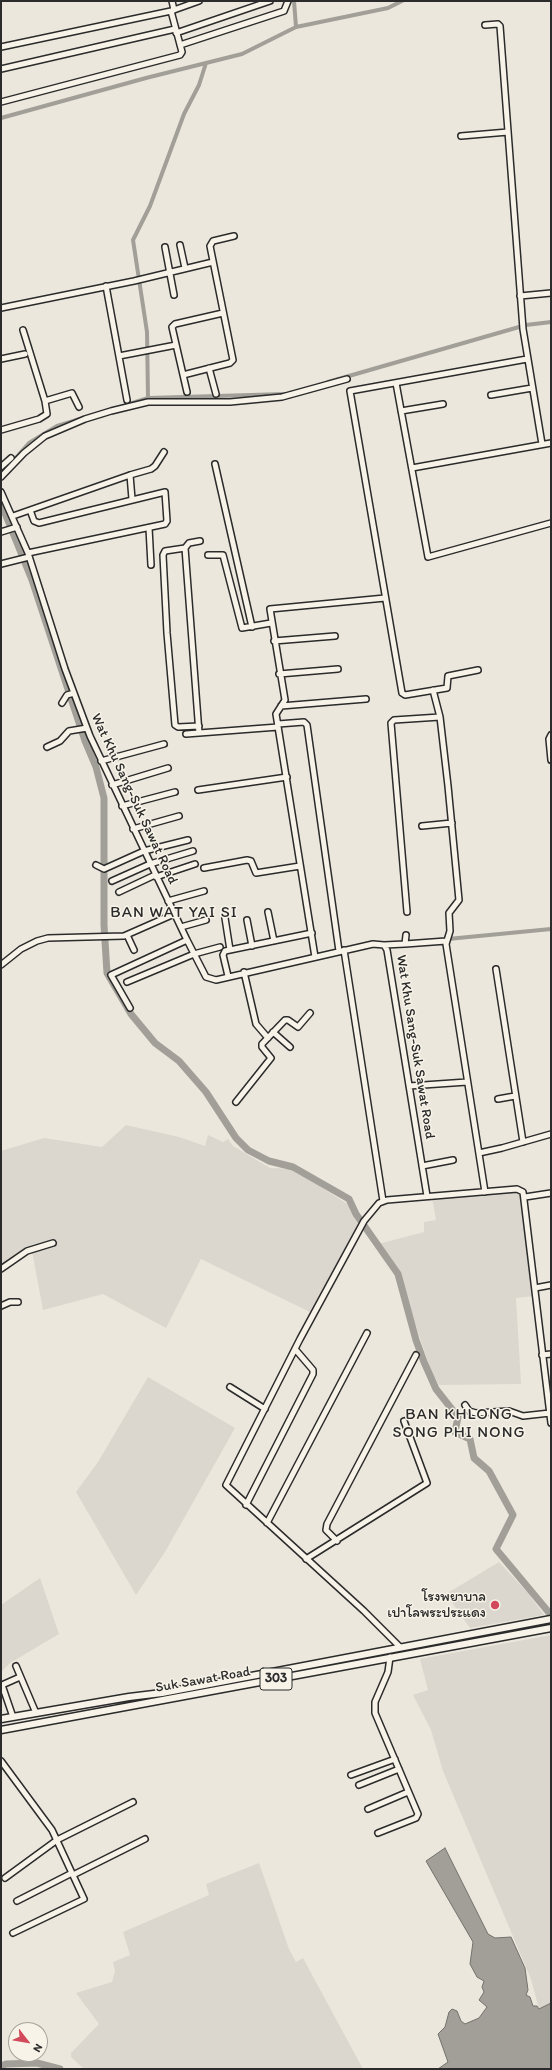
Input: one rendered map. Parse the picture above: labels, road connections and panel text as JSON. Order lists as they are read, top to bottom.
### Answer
{
  "streets": {
    "main road": ["303", "Suk Sawat Road"],
    "street": ["Wat Khu Sang-Suk Sawat Road"]
  },
  "districts": ["BAN WAT YAI SI", "BAN KHLONG SONG PHI NONG"],
  "places": ["โรงพยาบาล เปาโลพระประแดง"],
  "north": "bottom right"
}
